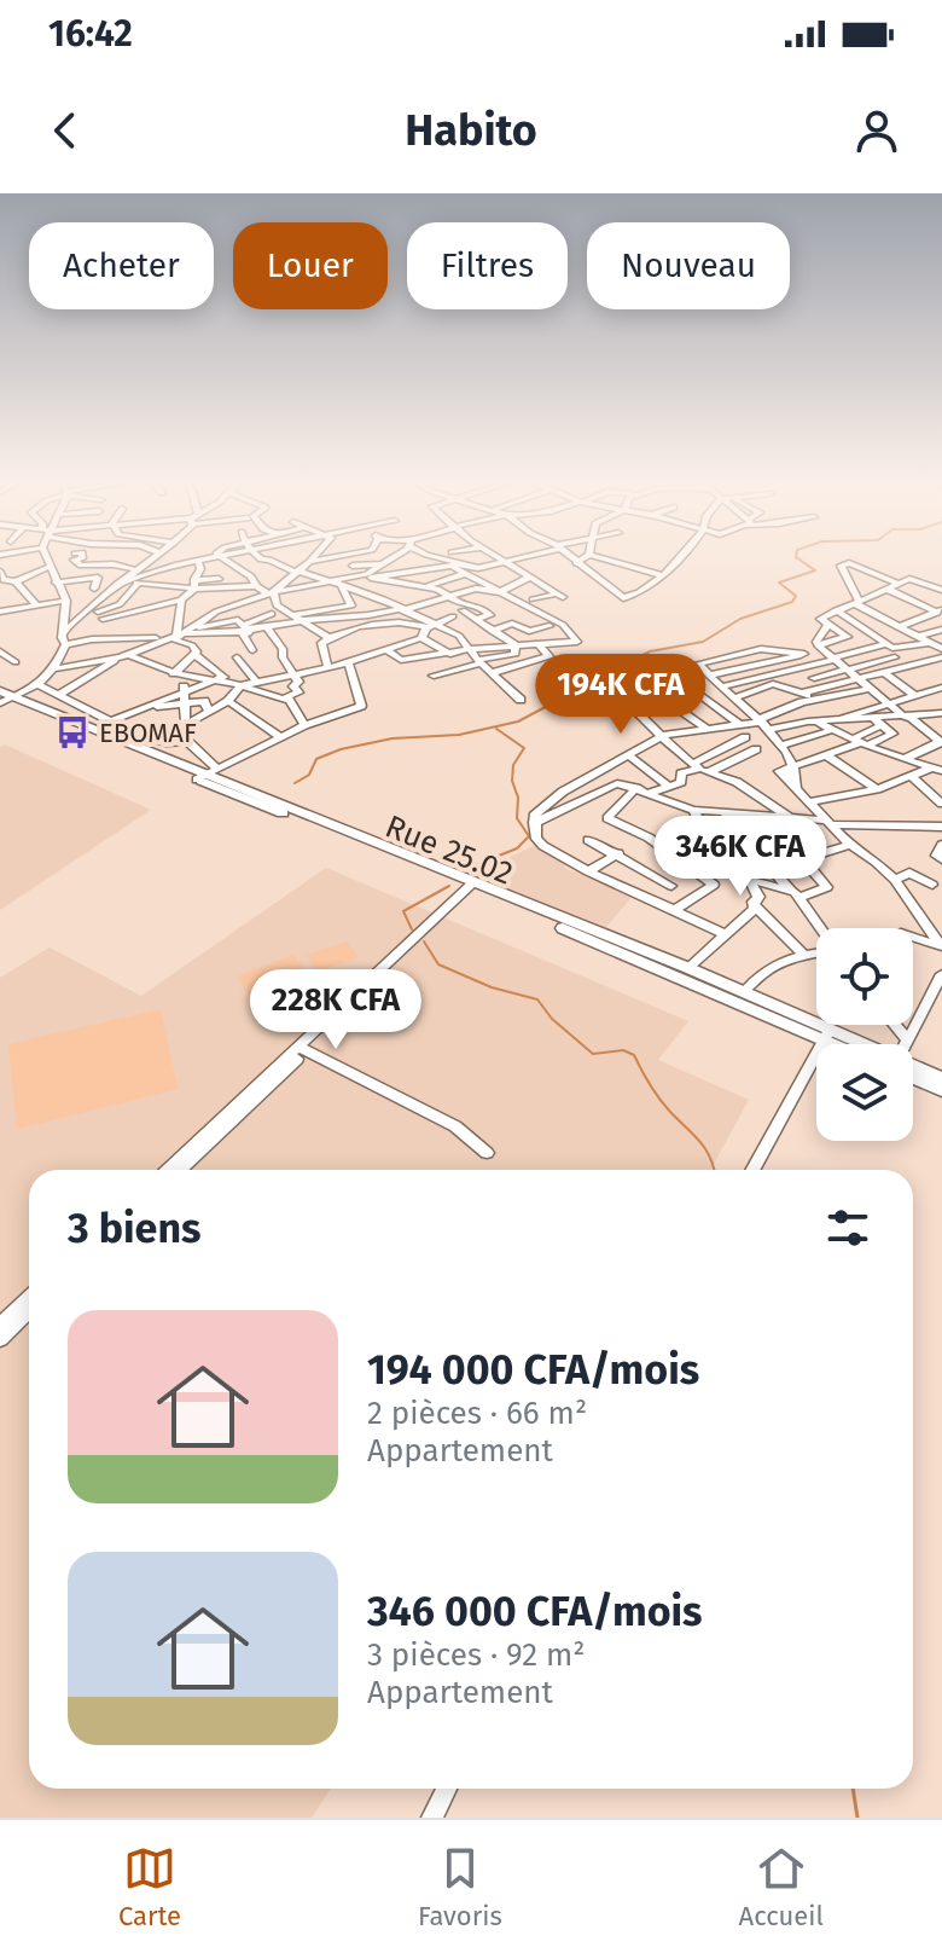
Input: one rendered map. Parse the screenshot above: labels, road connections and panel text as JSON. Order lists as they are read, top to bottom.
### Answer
{
  "streets": {
    "main road": ["Rue 25.02"]
  },
  "places": {
    "bus stop": ["EBOMAF"]
  },
  "page": {
    "status": "16:42",
    "header": "Habito",
    "chip": [
      "Acheter",
      "Louer",
      "Filtres",
      "Nouveau"
    ],
    "price": ["194K CFA", "346K CFA", "228K CFA"],
    "heading": "3 biens",
    "list": [
      {
        "name": "194 000 CFA/mois",
        "note": "2 pièces · 66 m² · Appartement"
      },
      {
        "name": "346 000 CFA/mois",
        "note": "3 pièces · 92 m² · Appartement"
      }
    ],
    "tabs": ["Carte", "Favoris", "Accueil"]
  }
}
